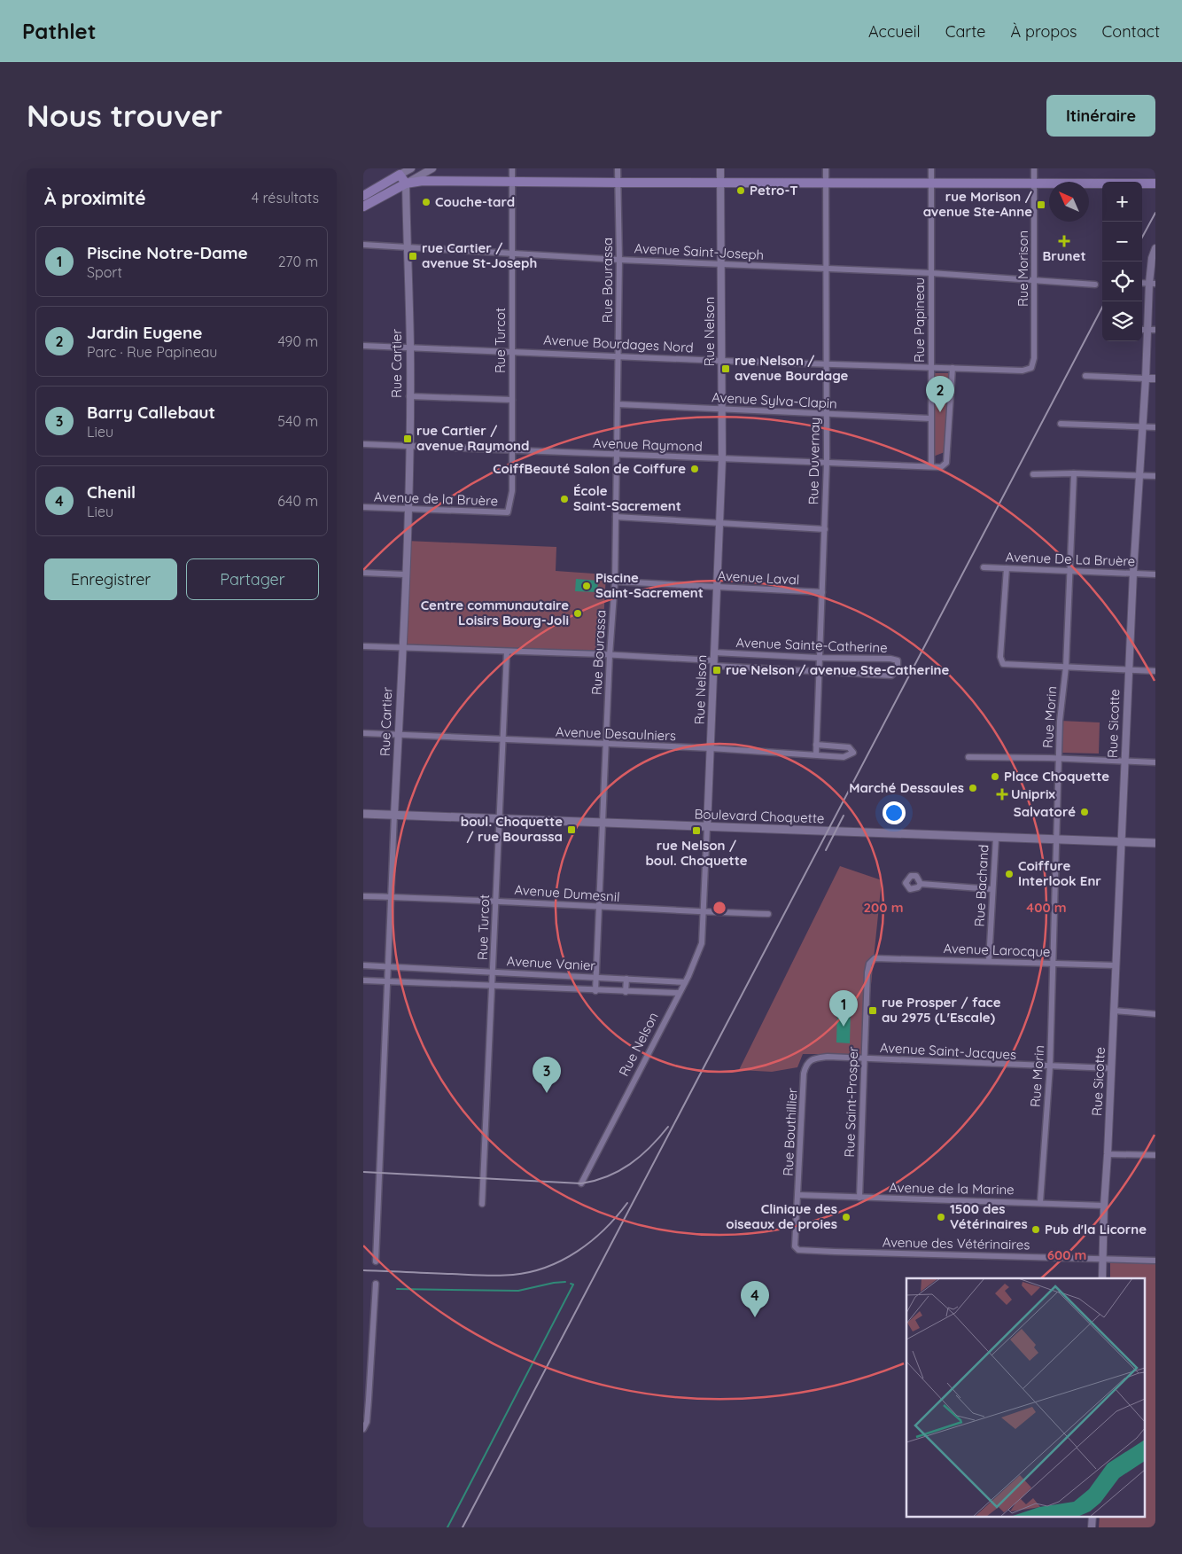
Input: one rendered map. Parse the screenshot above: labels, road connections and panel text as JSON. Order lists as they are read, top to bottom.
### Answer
{
  "streets": {
    "main road": ["Boulevard Choquette"],
    "street": [
      "Avenue Saint-Joseph",
      "Rue Morison",
      "Rue Bourassa",
      "Rue Papineau",
      "Rue Nelson",
      "Rue Turcot",
      "Avenue Bourdages Nord",
      "Rue Cartier",
      "Avenue Sylva-Clapin",
      "Avenue Raymond",
      "Rue Duvernay",
      "Avenue de la Bruère",
      "Avenue De La Bruère",
      "Avenue Laval",
      "Avenue Sainte-Catherine",
      "Rue Morin",
      "Rue Sicotte",
      "Avenue Desaulniers",
      "Rue Bachand",
      "Avenue Dumesnil",
      "Avenue Larocque",
      "Avenue Vanier",
      "Avenue Saint-Jacques",
      "Rue Saint-Prosper",
      "Rue Bouthillier",
      "Avenue de la Marine",
      "Avenue des Vétérinaires"
    ]
  },
  "crossings": [
    ["Avenue Saint-Joseph", "Rue Morison"],
    ["Avenue Saint-Joseph", "Rue Bourassa"],
    ["Avenue Saint-Joseph", "Rue Papineau"],
    ["Avenue Saint-Joseph", "Rue Nelson"],
    ["Avenue Saint-Joseph", "Rue Turcot"],
    ["Avenue Saint-Joseph", "Rue Cartier"],
    ["Avenue Saint-Joseph", "Rue Duvernay"],
    ["Rue Morison", "Avenue Bourdages Nord"],
    ["Rue Bourassa", "Avenue Bourdages Nord"],
    ["Rue Bourassa", "Avenue Sylva-Clapin"],
    ["Rue Bourassa", "Avenue Raymond"],
    ["Rue Bourassa", "Avenue Laval"],
    ["Rue Bourassa", "Avenue Sainte-Catherine"],
    ["Rue Bourassa", "Avenue Desaulniers"],
    ["Rue Bourassa", "Boulevard Choquette"],
    ["Rue Bourassa", "Avenue Dumesnil"],
    ["Rue Bourassa", "Avenue Vanier"],
    ["Rue Papineau", "Avenue Bourdages Nord"],
    ["Rue Papineau", "Avenue Sylva-Clapin"],
    ["Rue Papineau", "Avenue Raymond"],
    ["Rue Nelson", "Avenue Bourdages Nord"],
    ["Rue Nelson", "Avenue Sylva-Clapin"],
    ["Rue Nelson", "Avenue Raymond"],
    ["Rue Nelson", "Avenue Laval"],
    ["Rue Nelson", "Avenue Sainte-Catherine"],
    ["Rue Nelson", "Avenue Desaulniers"],
    ["Rue Nelson", "Boulevard Choquette"],
    ["Rue Nelson", "Avenue Dumesnil"],
    ["Rue Nelson", "Avenue Vanier"],
    ["Rue Turcot", "Avenue Bourdages Nord"],
    ["Rue Turcot", "Avenue Raymond"],
    ["Rue Turcot", "Avenue de la Bruère"],
    ["Rue Turcot", "Avenue Sainte-Catherine"],
    ["Rue Turcot", "Avenue Desaulniers"],
    ["Rue Turcot", "Boulevard Choquette"],
    ["Rue Turcot", "Avenue Dumesnil"],
    ["Rue Turcot", "Avenue Vanier"],
    ["Avenue Bourdages Nord", "Rue Cartier"],
    ["Avenue Bourdages Nord", "Rue Duvernay"],
    ["Rue Cartier", "Avenue Raymond"],
    ["Rue Cartier", "Avenue de la Bruère"],
    ["Rue Cartier", "Avenue Sainte-Catherine"],
    ["Rue Cartier", "Avenue Desaulniers"],
    ["Rue Cartier", "Boulevard Choquette"],
    ["Rue Cartier", "Avenue Dumesnil"],
    ["Rue Cartier", "Avenue Vanier"],
    ["Avenue Sylva-Clapin", "Rue Duvernay"],
    ["Avenue Raymond", "Rue Duvernay"],
    ["Rue Duvernay", "Avenue Laval"],
    ["Rue Duvernay", "Avenue Sainte-Catherine"],
    ["Rue Duvernay", "Avenue Desaulniers"],
    ["Avenue De La Bruère", "Rue Morin"],
    ["Avenue De La Bruère", "Rue Sicotte"],
    ["Rue Morin", "Boulevard Choquette"],
    ["Rue Morin", "Avenue Larocque"],
    ["Rue Morin", "Avenue Saint-Jacques"],
    ["Rue Morin", "Avenue de la Marine"],
    ["Rue Sicotte", "Boulevard Choquette"],
    ["Rue Sicotte", "Avenue Larocque"],
    ["Rue Sicotte", "Avenue Saint-Jacques"],
    ["Rue Sicotte", "Avenue de la Marine"],
    ["Rue Sicotte", "Avenue des Vétérinaires"],
    ["Boulevard Choquette", "Rue Bachand"],
    ["Rue Bachand", "Avenue Larocque"],
    ["Avenue Larocque", "Rue Saint-Prosper"],
    ["Avenue Saint-Jacques", "Rue Saint-Prosper"],
    ["Avenue Saint-Jacques", "Rue Bouthillier"],
    ["Rue Saint-Prosper", "Rue Bouthillier"],
    ["Rue Saint-Prosper", "Avenue de la Marine"],
    ["Rue Bouthillier", "Avenue de la Marine"],
    ["Rue Bouthillier", "Avenue des Vétérinaires"]
  ],
  "places": {
    "other": [
      "Petro-T",
      "Couche-tard",
      "CoiffBeauté Salon de Coiffure",
      "École Saint-Sacrement",
      "Piscine Saint-Sacrement",
      "Centre communautaire Loisirs Bourg-Joli",
      "Place Choquette",
      "Marché Dessaules",
      "Salvatoré",
      "Coiffure Interlook Enr",
      "Clinique des oiseaux de proies",
      "1500 des Vétérinaires",
      "Pub d'la Licorne"
    ],
    "transit": [
      "rue Morison / avenue Ste-Anne",
      "rue Cartier / avenue St-Joseph",
      "rue Nelson / avenue Bourdage",
      "rue Cartier / avenue Raymond",
      "rue Nelson / avenue Ste-Catherine",
      "boul. Choquette / rue Bourassa",
      "rue Nelson / boul. Choquette",
      "rue Prosper / face au 2975 (L'Escale)"
    ],
    "health": ["Brunet", "Uniprix"]
  },
  "north": "top left",
  "page": {
    "header": "Pathlet",
    "nav": [
      "Accueil",
      "Carte",
      "À propos",
      "Contact"
    ],
    "buttons": [
      "Itinéraire",
      ["Enregistrer", "Partager"]
    ],
    "title": "Nous trouver",
    "heading": ["À proximité", "4 résultats"],
    "map_buttons": ["+", "−"],
    "list": [
      {
        "mark": "1",
        "name": "Piscine Notre-Dame",
        "note": "Sport",
        "value": "270 m"
      },
      {
        "mark": "2",
        "name": "Jardin Eugene",
        "note": "Parc · Rue Papineau",
        "value": "490 m"
      },
      {
        "mark": "3",
        "name": "Barry Callebaut",
        "note": "Lieu",
        "value": "540 m"
      },
      {
        "mark": "4",
        "name": "Chenil",
        "note": "Lieu",
        "value": "640 m"
      }
    ],
    "pins": [
      "2",
      "1",
      "3",
      "4"
    ]
  },
  "rings": ["200 m", "400 m", "600 m"]
}
